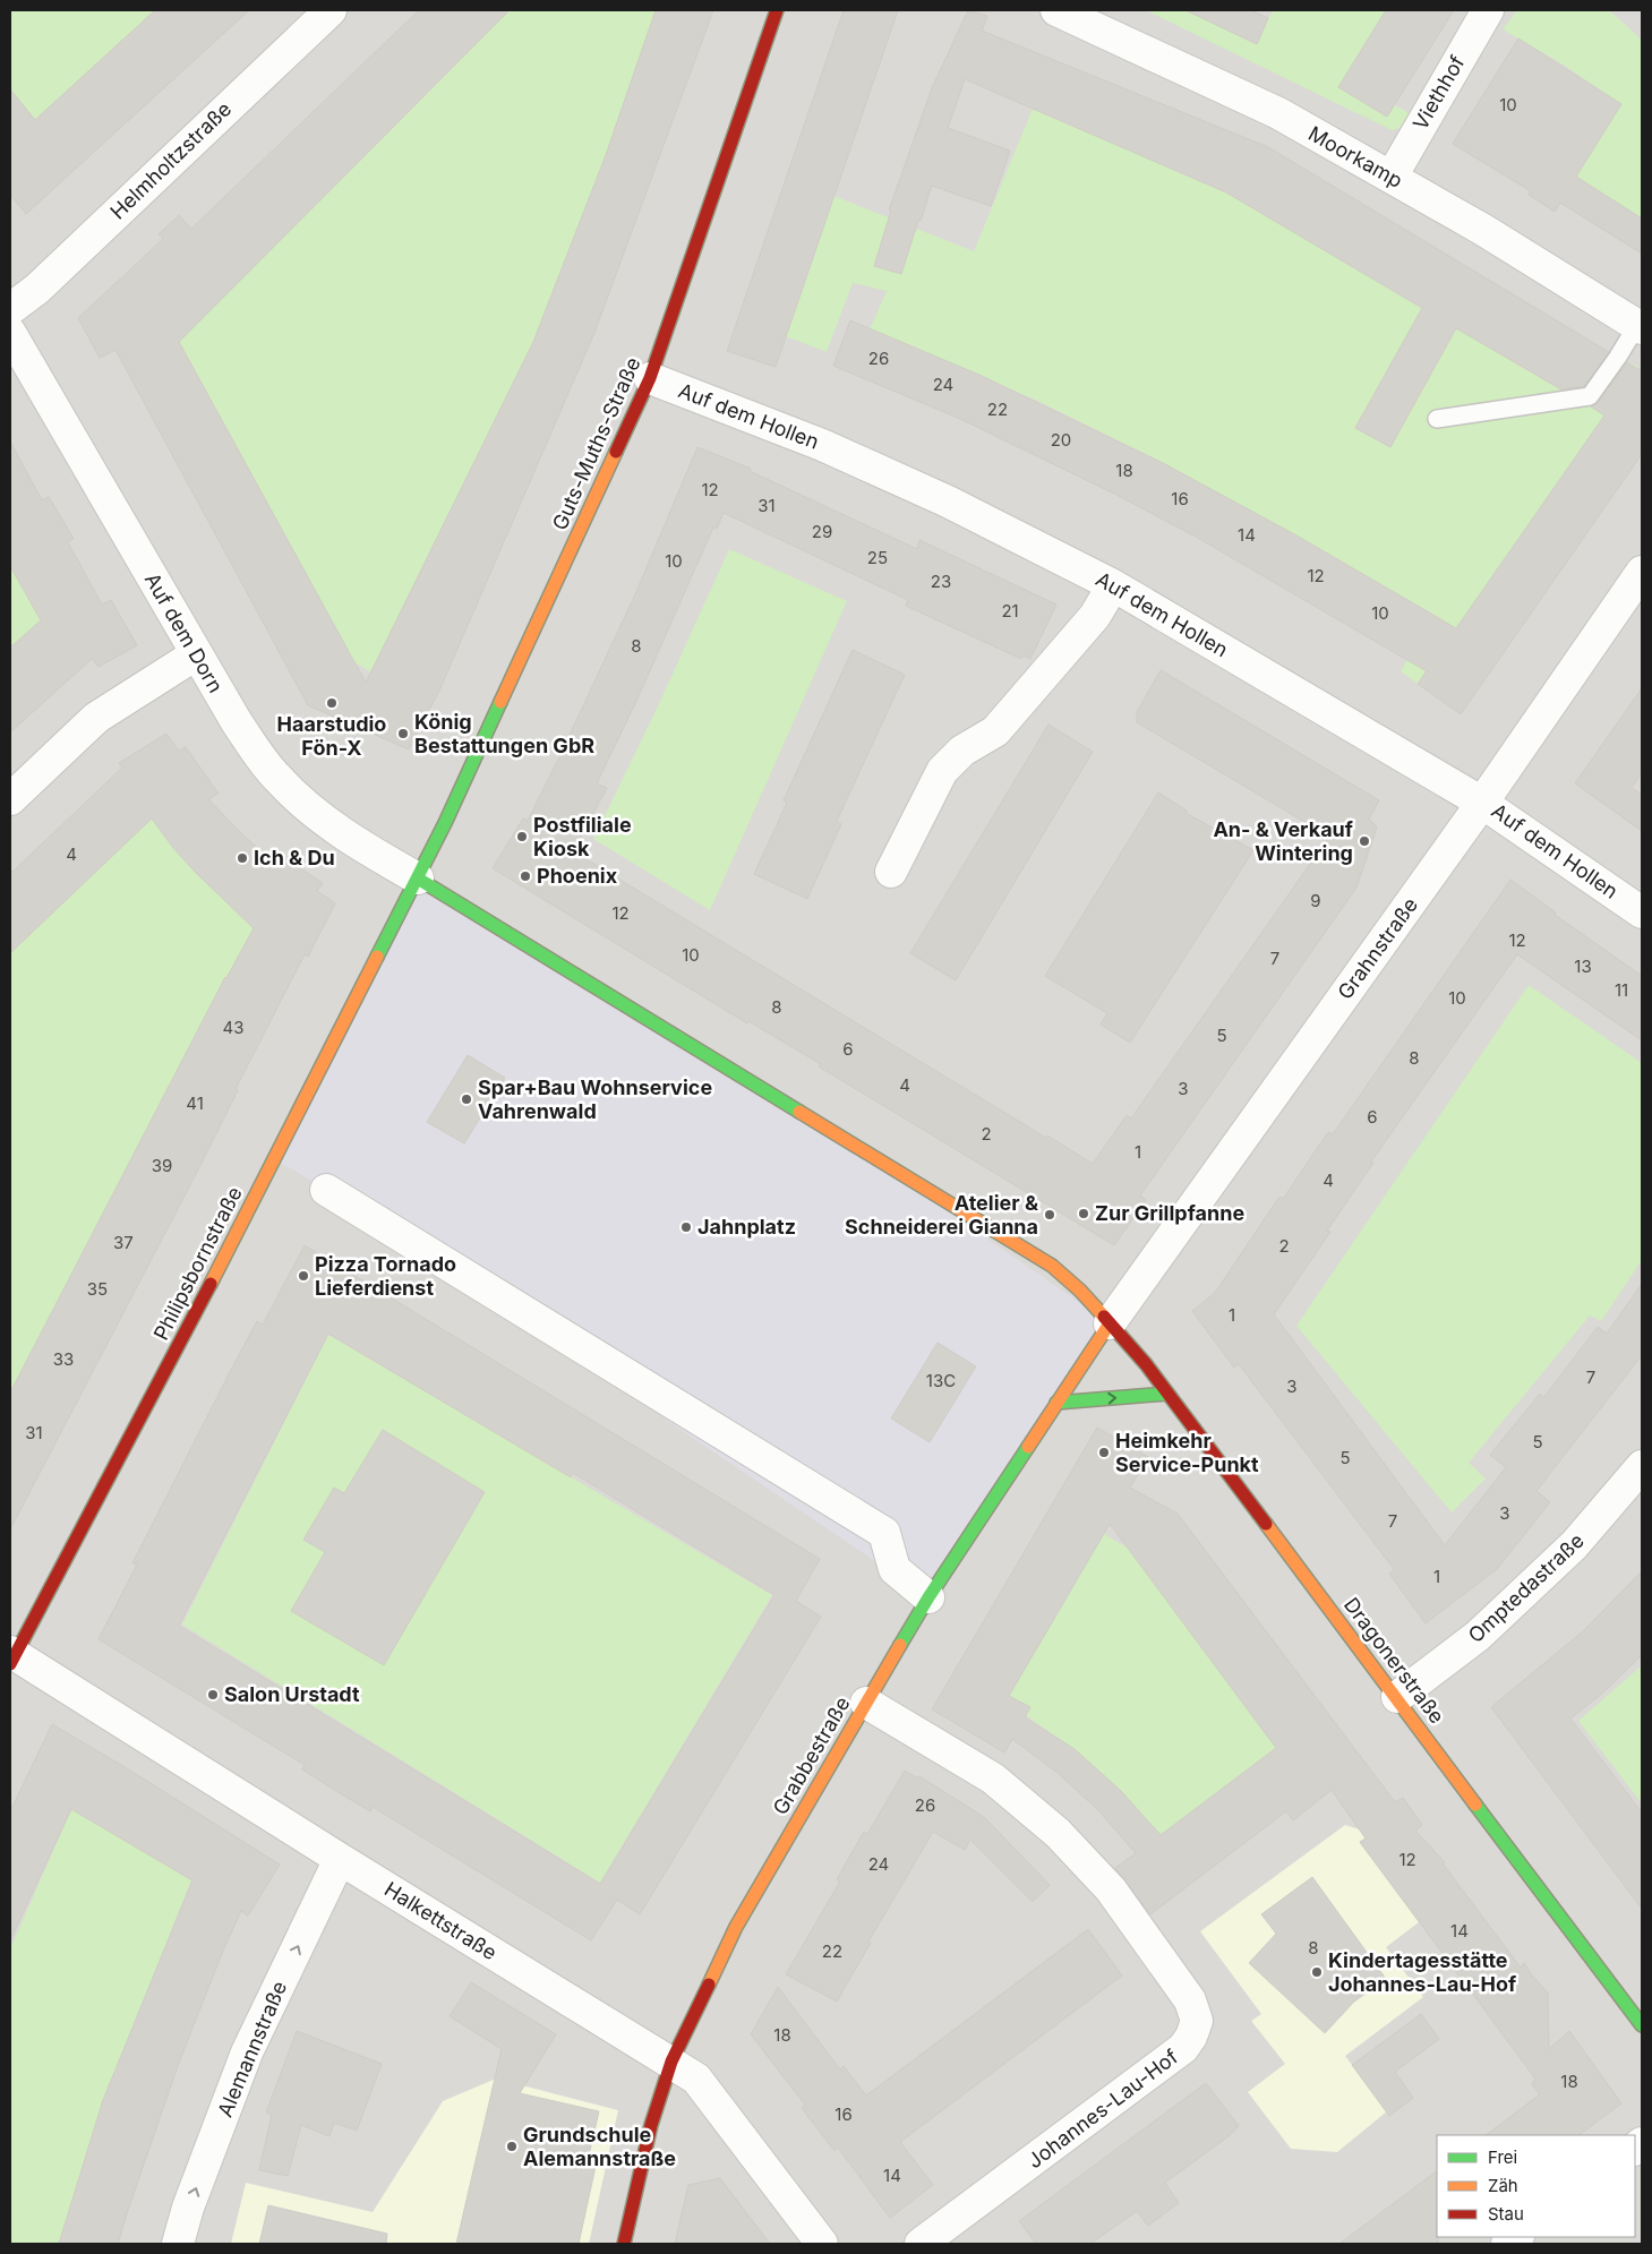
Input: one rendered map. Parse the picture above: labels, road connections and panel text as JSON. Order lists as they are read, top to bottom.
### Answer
{
  "streets": {
    "street": [
      "Viethhof",
      "Moorkamp",
      "Helmholtzstraße",
      "Auf dem Hollen",
      "Guts-Muths-Straße",
      "Auf dem Dorn",
      "Grahnstraße",
      "Philipsbornstraße",
      "Omptedastraße",
      "Dragonerstraße",
      "Grabbestraße",
      "Halkettstraße",
      "Alemannstraße",
      "Johannes-Lau-Hof"
    ]
  },
  "crossings": [
    ["Viethhof", "Moorkamp"],
    ["Auf dem Hollen", "Guts-Muths-Straße"],
    ["Auf dem Hollen", "Grahnstraße"],
    ["Guts-Muths-Straße", "Auf dem Dorn"],
    ["Guts-Muths-Straße", "Philipsbornstraße"],
    ["Auf dem Dorn", "Philipsbornstraße"],
    ["Grahnstraße", "Dragonerstraße"],
    ["Grahnstraße", "Grabbestraße"],
    ["Philipsbornstraße", "Halkettstraße"],
    ["Omptedastraße", "Dragonerstraße"],
    ["Dragonerstraße", "Grabbestraße"],
    ["Grabbestraße", "Halkettstraße"],
    ["Grabbestraße", "Johannes-Lau-Hof"],
    ["Halkettstraße", "Alemannstraße"]
  ],
  "one_way": ["Alemannstraße"],
  "places": [
    "Haarstudio Fön-X",
    "König Bestattungen GbR",
    "Postfiliale Kiosk",
    "An- & Verkauf Wintering",
    "Ich & Du",
    "Phoenix",
    "Spar+Bau Wohnservice Vahrenwald",
    "Zur Grillpfanne",
    "Atelier & Schneiderei Gianna",
    "Jahnplatz",
    "Pizza Tornado Lieferdienst",
    "Heimkehr Service-Punkt",
    "Salon Urstadt",
    "Kindertagesstätte Johannes-Lau-Hof",
    "Grundschule Alemannstraße"
  ],
  "house_numbers": [
    "10",
    "26",
    "24",
    "22",
    "20",
    "18",
    "12",
    "16",
    "31",
    "29",
    "14",
    "25",
    "10",
    "12",
    "23",
    "21",
    "10",
    "8",
    "4",
    "9",
    "12",
    "12",
    "10",
    "7",
    "13",
    "11",
    "10",
    "8",
    "43",
    "5",
    "6",
    "8",
    "4",
    "3",
    "41",
    "6",
    "2",
    "1",
    "39",
    "4",
    "37",
    "2",
    "35",
    "1",
    "33",
    "7",
    "13C",
    "3",
    "31",
    "5",
    "5",
    "3",
    "7",
    "1",
    "26",
    "12",
    "24",
    "14",
    "8",
    "22",
    "18",
    "18",
    "16",
    "14"
  ],
  "legend": ["Frei", "Zäh", "Stau"]
}
